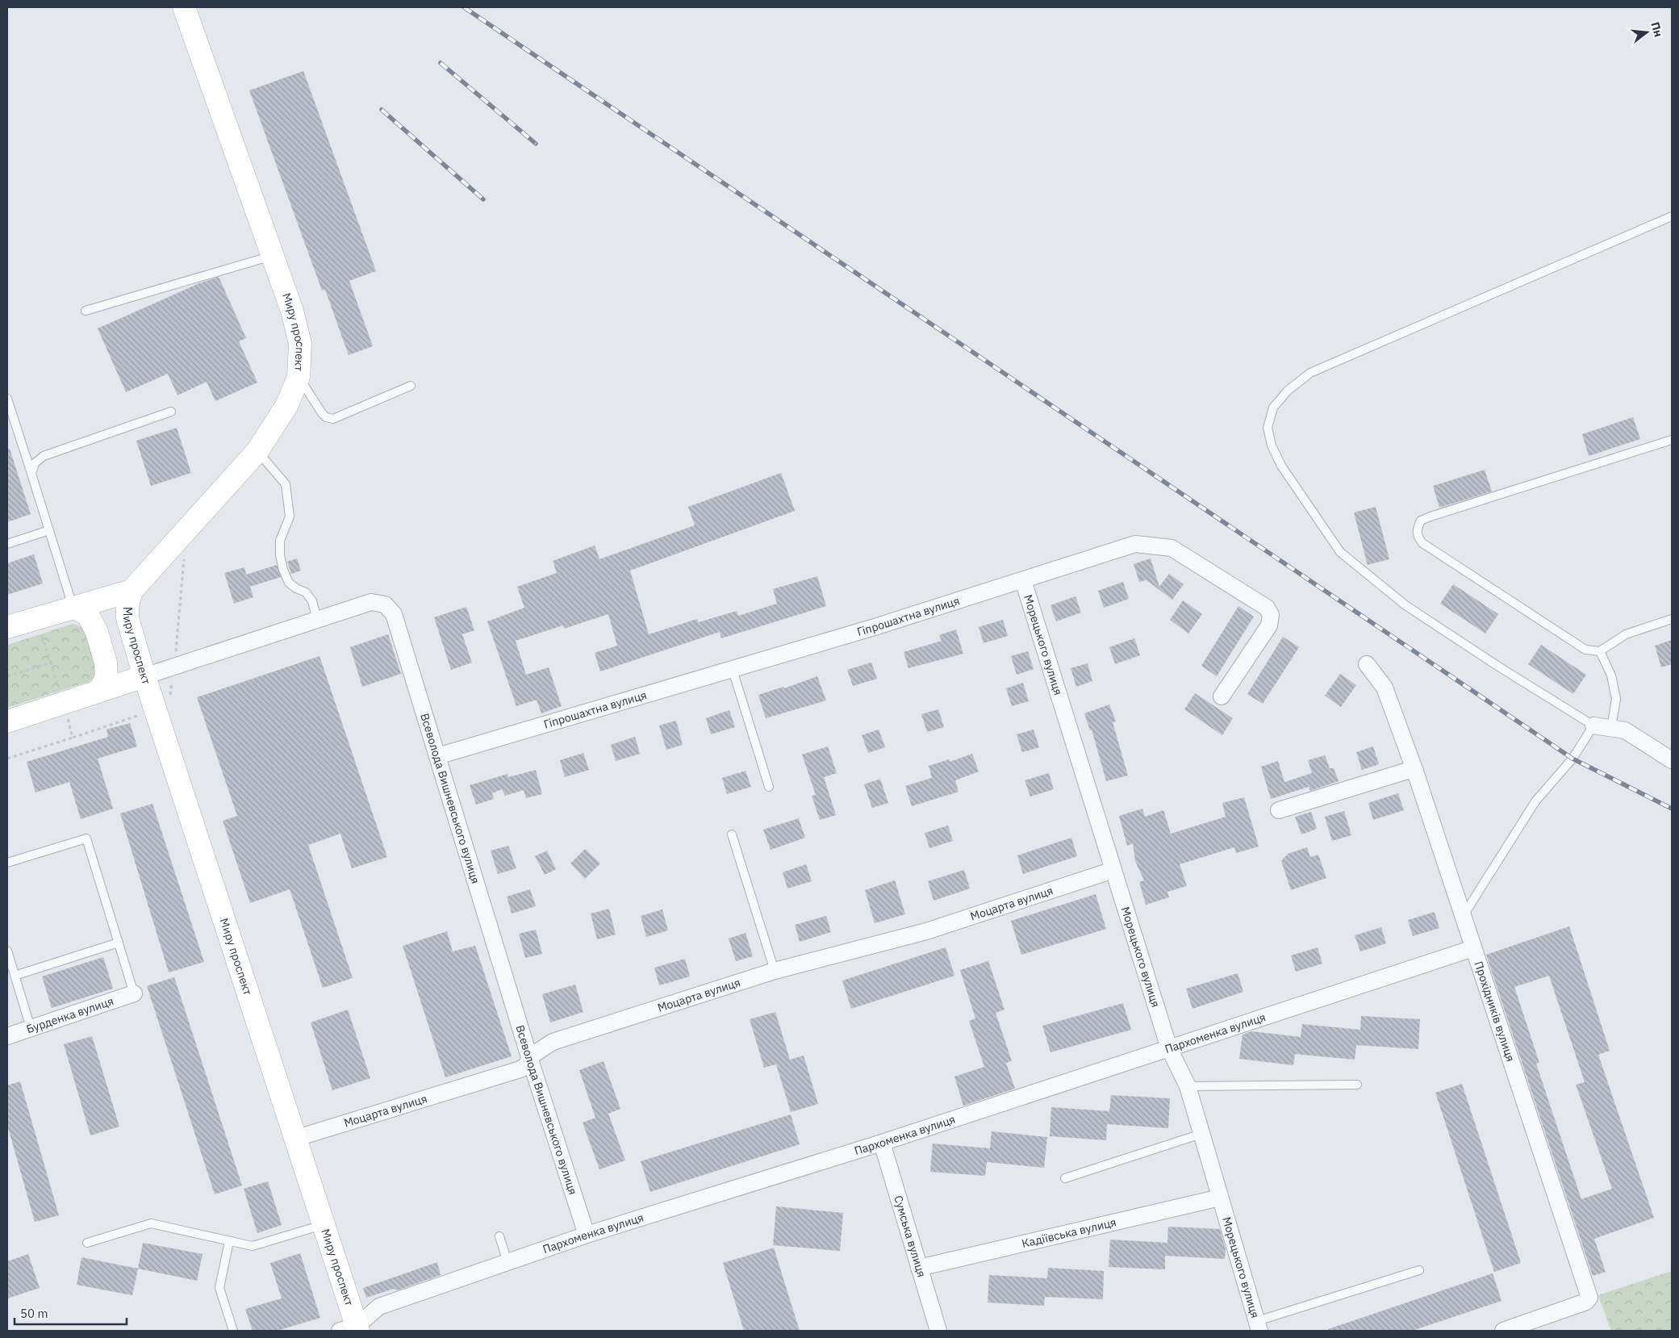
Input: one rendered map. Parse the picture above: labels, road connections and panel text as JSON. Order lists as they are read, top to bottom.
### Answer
{
  "streets": {
    "main road": ["Миру проспект"],
    "street": [
      "Гіпрошахтна вулиця",
      "Морецького вулиця",
      "Всеволода Вишневського вулиця",
      "Моцарта вулиця",
      "Прохідників вулиця",
      "Бурденка вулиця",
      "Пархоменка вулиця",
      "Кадіївська вулиця",
      "Сумська вулиця"
    ]
  },
  "crossings": [
    ["Миру проспект", "Всеволода Вишневського вулиця"],
    ["Миру проспект", "Моцарта вулиця"],
    ["Миру проспект", "Пархоменка вулиця"],
    ["Гіпрошахтна вулиця", "Морецького вулиця"],
    ["Гіпрошахтна вулиця", "Всеволода Вишневського вулиця"],
    ["Морецького вулиця", "Моцарта вулиця"],
    ["Морецького вулиця", "Пархоменка вулиця"],
    ["Морецького вулиця", "Кадіївська вулиця"],
    ["Всеволода Вишневського вулиця", "Моцарта вулиця"],
    ["Всеволода Вишневського вулиця", "Пархоменка вулиця"],
    ["Прохідників вулиця", "Пархоменка вулиця"],
    ["Пархоменка вулиця", "Сумська вулиця"],
    ["Кадіївська вулиця", "Сумська вулиця"]
  ],
  "scale_bar": "50 m",
  "north": "right"
}
